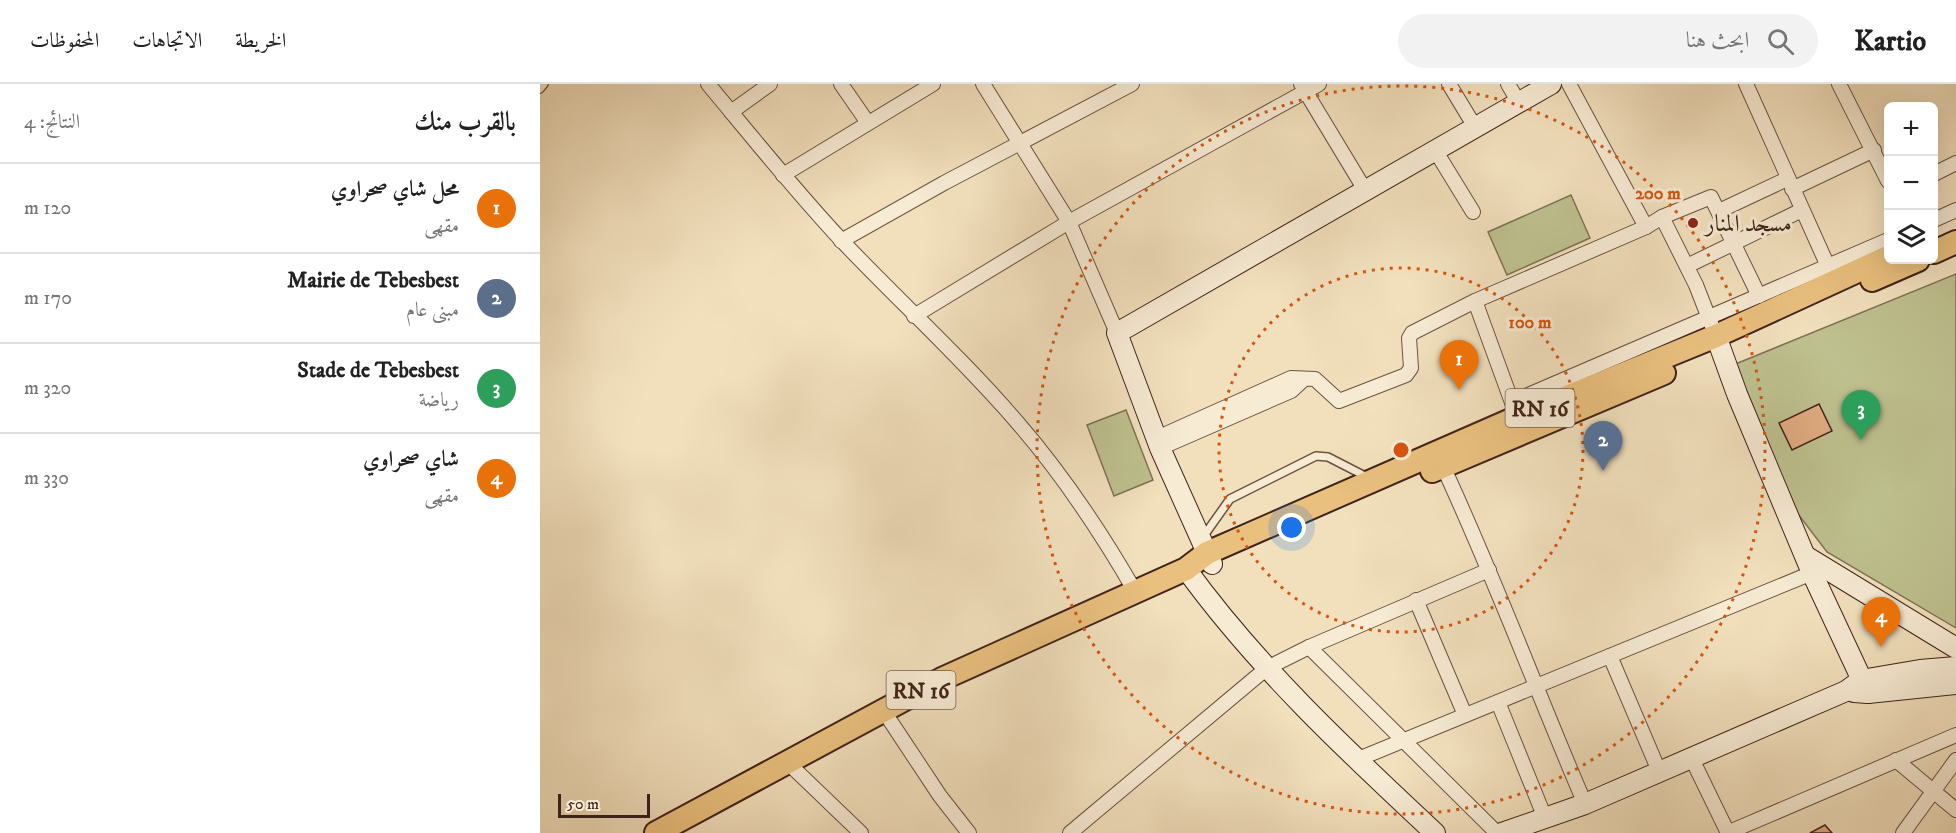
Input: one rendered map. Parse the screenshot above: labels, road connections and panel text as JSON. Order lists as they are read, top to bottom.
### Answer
{
  "streets": {
    "main road": ["RN 16"]
  },
  "places": ["مسجد المنار"],
  "scale_bar": "50 m",
  "page": {
    "header": "Kartio",
    "search": "ابحث هنا",
    "nav": ["الخريطة", "الاتجاهات", "المحفوظات"],
    "heading": ["بالقرب منك", "النتائج: 4"],
    "map_buttons": ["+", "−"],
    "list": [
      {
        "mark": "1",
        "name": "محل شاي صحراوي",
        "note": "مقهى",
        "value": "120 m"
      },
      {
        "mark": "2",
        "name": "Mairie de Tebesbest",
        "note": "مبنى عام",
        "value": "170 m"
      },
      {
        "mark": "3",
        "name": "Stade de Tebesbest",
        "note": "رياضة",
        "value": "320 m"
      },
      {
        "mark": "4",
        "name": "شاي صحراوي",
        "note": "مقهى",
        "value": "330 m"
      }
    ],
    "pins": [
      "1",
      "3",
      "2",
      "4"
    ],
    "scale": "50 m"
  },
  "rings": ["200 m", "100 m"]
}
